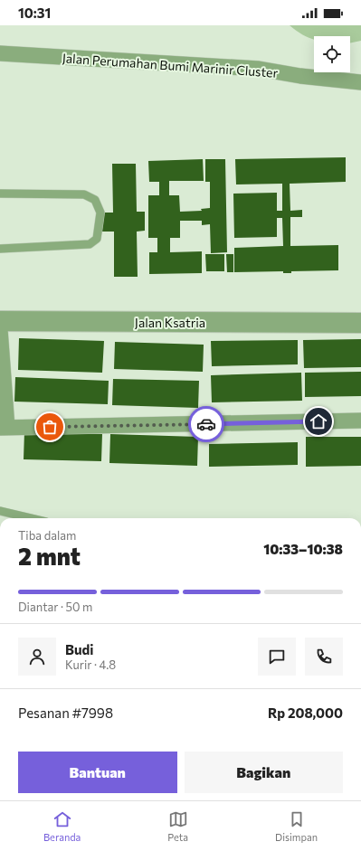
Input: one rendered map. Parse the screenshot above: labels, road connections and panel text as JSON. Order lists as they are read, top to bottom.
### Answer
{
  "streets": {
    "street": ["Jalan Perumahan Bumi Marinir Cluster", "Jalan Ksatria"]
  },
  "page": {
    "status": "10:31",
    "heading": ["2 mnt", "Tiba dalam", "10:33–10:38"],
    "panel": [
      "Budi",
      "Kurir · 4.8",
      "Pesanan #7998",
      "Rp 208,000"
    ],
    "bar": "Diantar · 50 m",
    "buttons": ["Bantuan", "Bagikan"],
    "tabs": ["Beranda", "Peta", "Disimpan"]
  }
}
